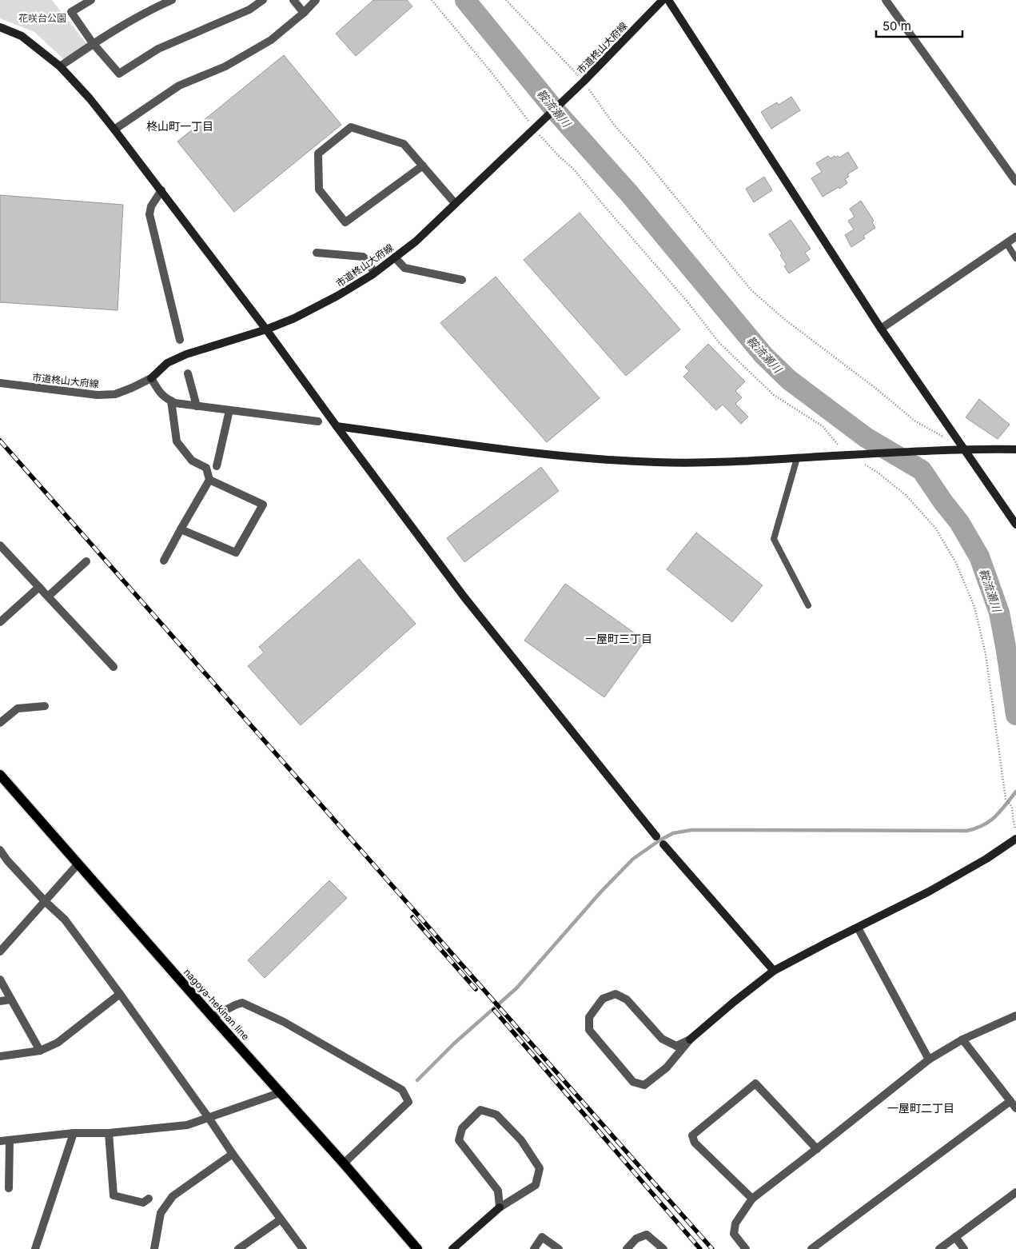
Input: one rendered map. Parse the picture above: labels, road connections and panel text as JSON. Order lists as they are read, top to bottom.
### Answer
{
  "streets": {
    "main road": ["nagoya-hekinan line"],
    "street": ["市道柊山大府線"]
  },
  "districts": ["柊山町一丁目", "一屋町三丁目", "一屋町二丁目"],
  "water": ["鞍流瀬川"],
  "parks": ["花咲台公園"],
  "scale_bar": "50 m"
}
